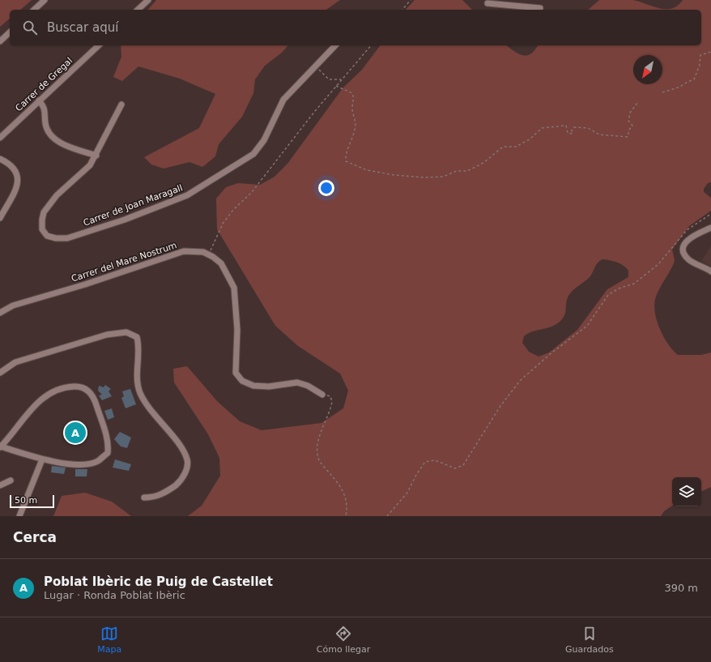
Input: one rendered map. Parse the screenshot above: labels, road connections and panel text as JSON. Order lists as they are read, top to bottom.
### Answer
{
  "streets": {
    "street": ["Carrer de Gregal", "Carrer de Joan Maragall", "Carrer del Mare Nostrum"]
  },
  "scale_bar": "50 m",
  "north": "bottom left",
  "page": {
    "search": "Buscar aquí",
    "pins": "A",
    "scale": "50 m",
    "heading": "Cerca",
    "list": [
      {
        "mark": "A",
        "name": "Poblat Ibèric de Puig de Castellet",
        "note": "Lugar · Ronda Poblat Ibèric",
        "value": "390 m"
      }
    ],
    "nav": ["Mapa", "Cómo llegar", "Guardados"]
  }
}
